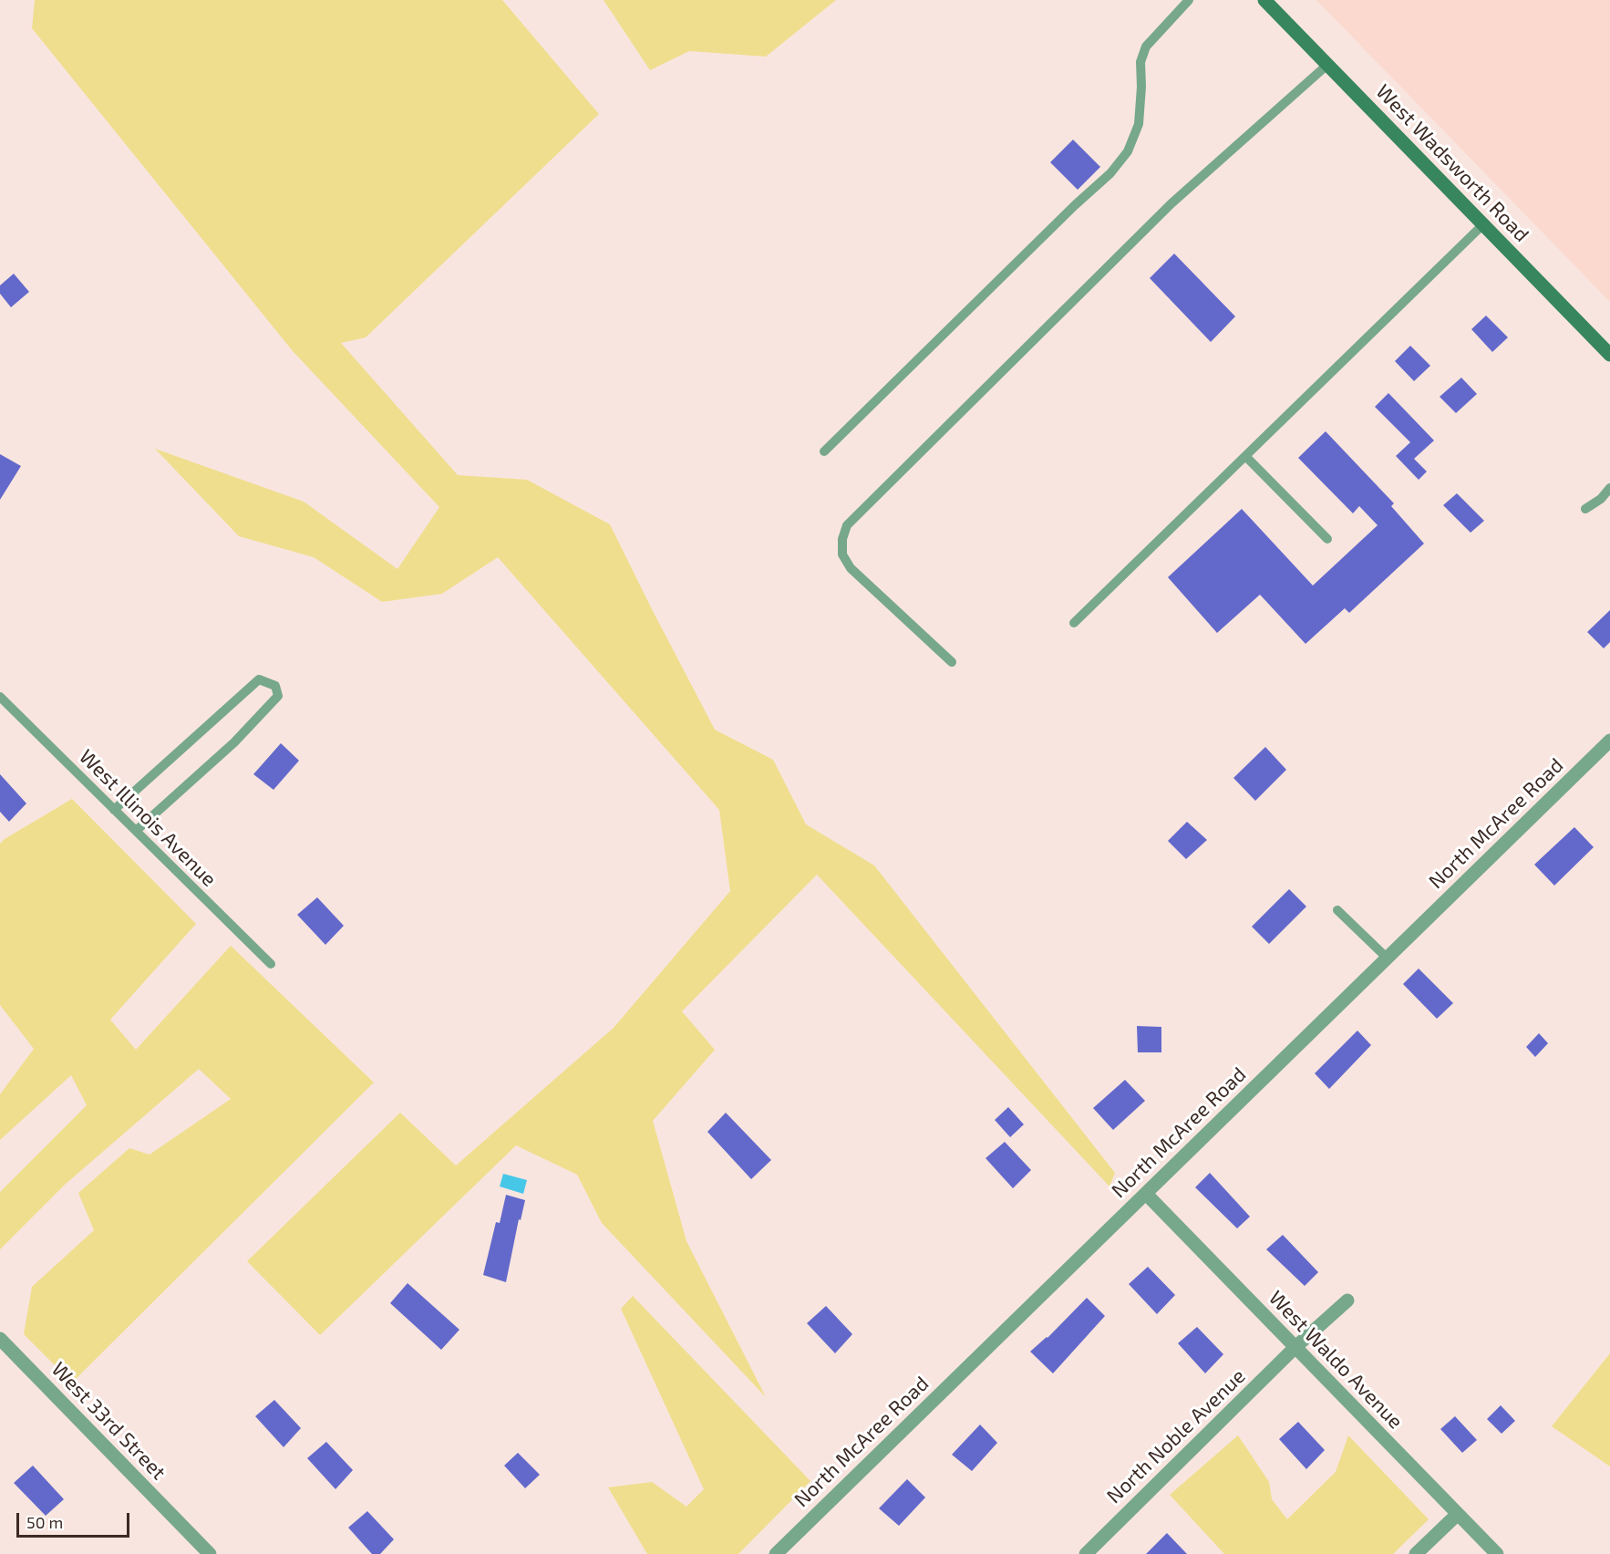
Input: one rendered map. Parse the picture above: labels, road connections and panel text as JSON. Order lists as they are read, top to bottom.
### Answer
{
  "streets": {
    "main road": ["West Wadsworth Road"],
    "street": [
      "North McAree Road",
      "West Waldo Avenue",
      "West 33rd Street",
      "North Noble Avenue"
    ],
    "lane": ["West Illinois Avenue"]
  },
  "crossings": [
    ["North McAree Road", "West Waldo Avenue"],
    ["West Waldo Avenue", "North Noble Avenue"]
  ],
  "scale_bar": "50 m"
}
